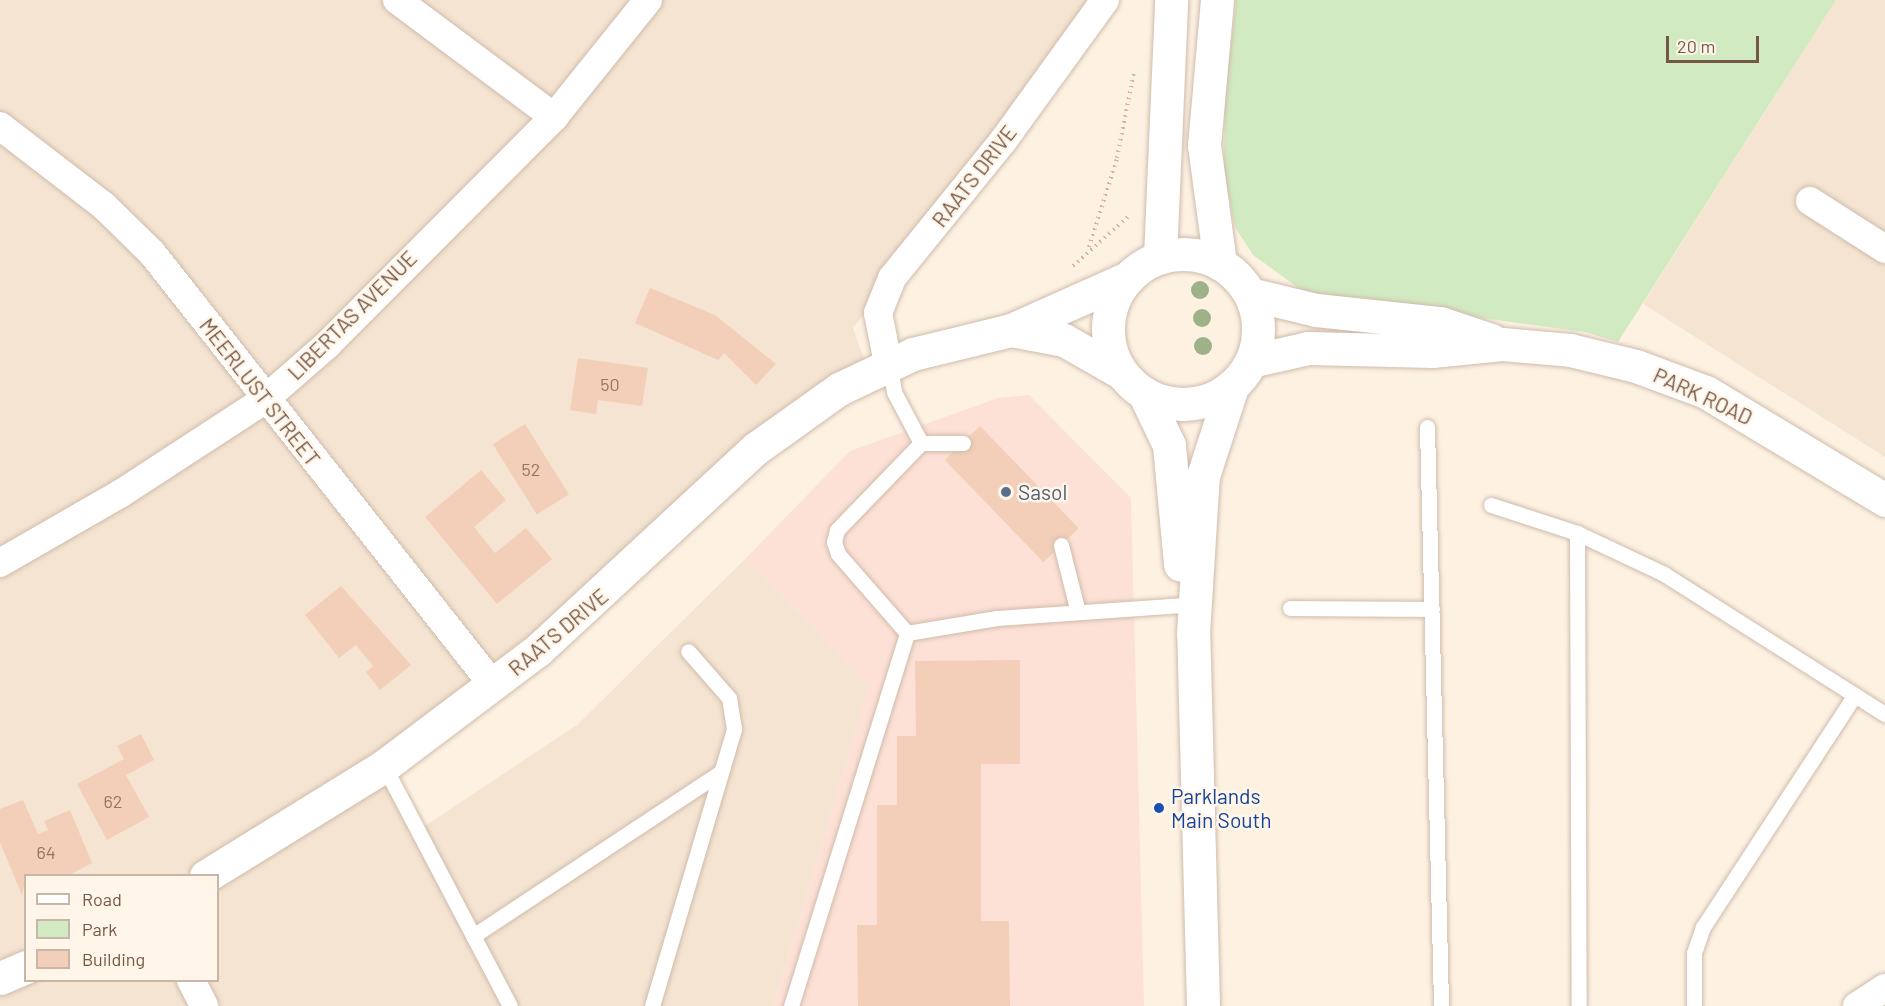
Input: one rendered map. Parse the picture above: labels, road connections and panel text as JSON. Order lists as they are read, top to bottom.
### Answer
{
  "streets": {
    "street": [
      "RAATS DRIVE",
      "LIBERTAS AVENUE",
      "MEERLUST STREET",
      "PARK ROAD"
    ]
  },
  "crossings": [
    ["RAATS DRIVE", "MEERLUST STREET"],
    ["RAATS DRIVE", "PARK ROAD"],
    ["LIBERTAS AVENUE", "MEERLUST STREET"]
  ],
  "places": ["Sasol", "Parklands Main South"],
  "house_numbers": [
    "50",
    "52",
    "62",
    "64"
  ],
  "legend": ["Road", "Park", "Building"],
  "scale_bar": "20 m"
}
